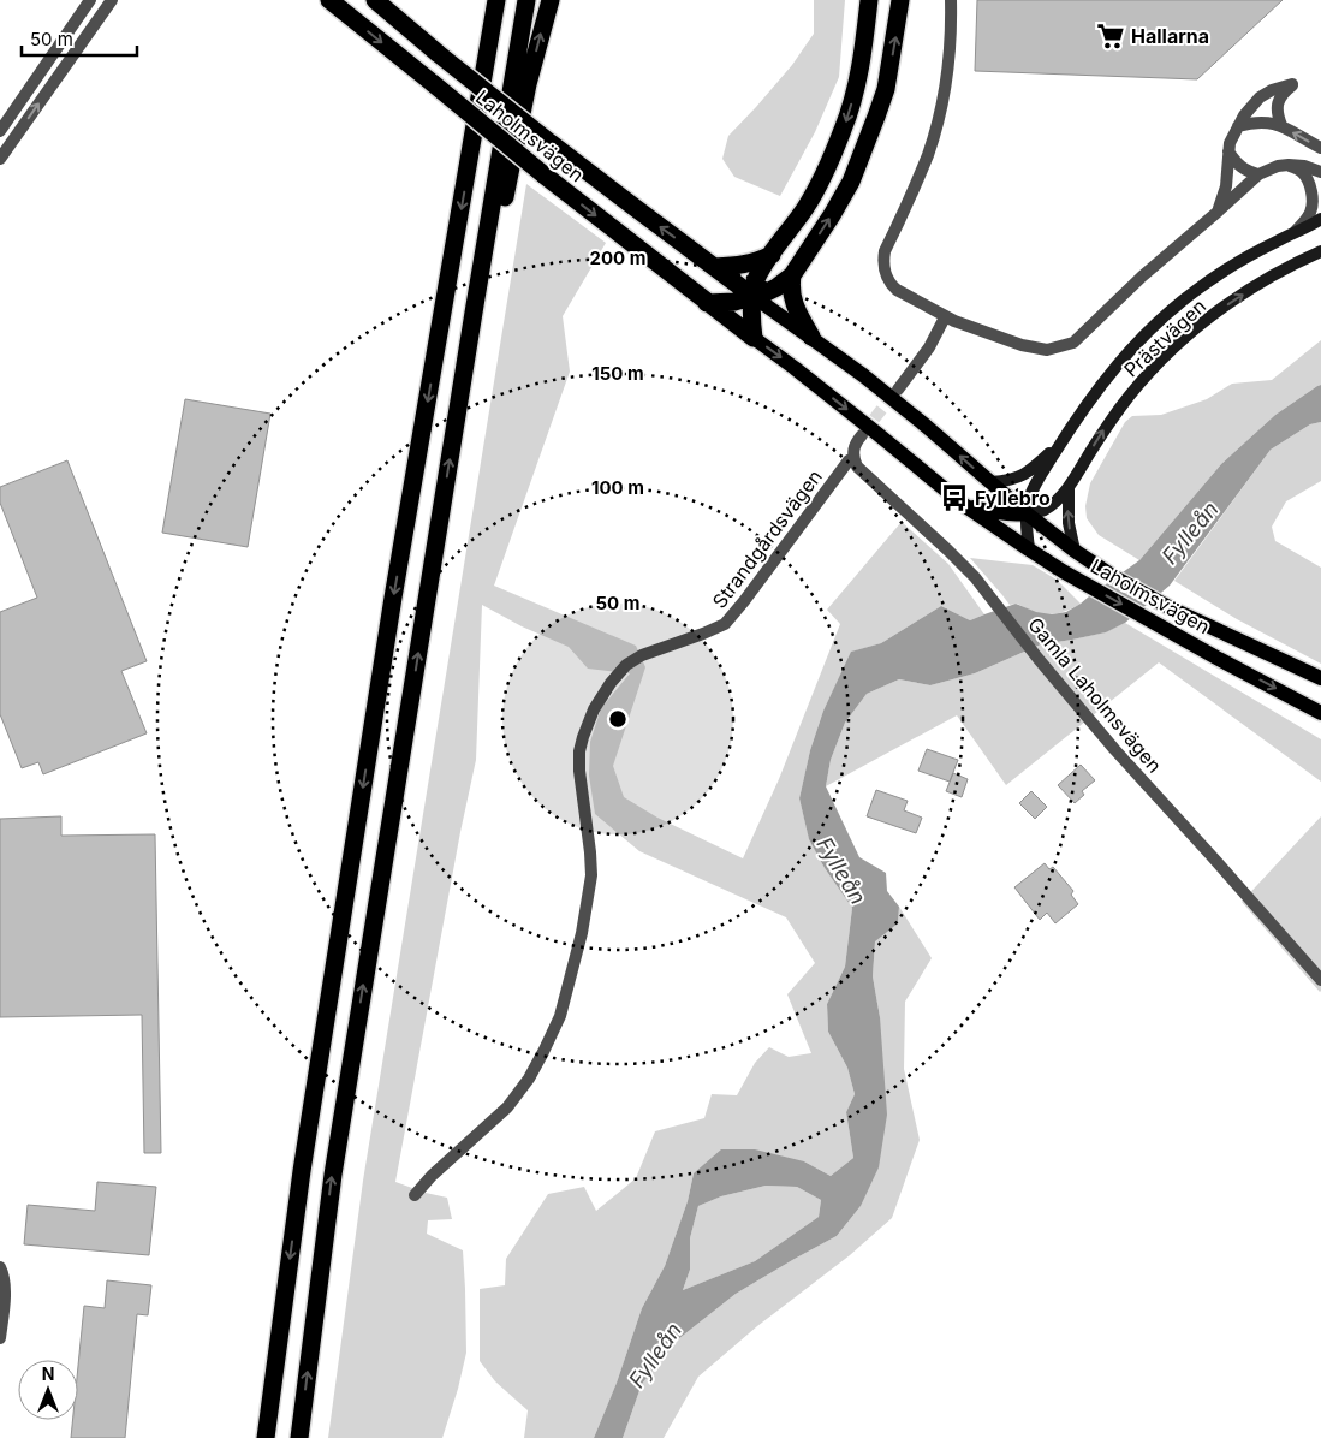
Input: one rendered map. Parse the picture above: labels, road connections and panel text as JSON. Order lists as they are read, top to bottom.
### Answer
{
  "streets": {
    "highway": ["Laholmsvägen"],
    "street": ["Prästvägen", "Strandgårdsvägen", "Gamla Laholmsvägen"]
  },
  "crossings": [
    ["Laholmsvägen", "Prästvägen"],
    ["Strandgårdsvägen", "Gamla Laholmsvägen"]
  ],
  "water": ["Fylleån"],
  "places": {
    "supermarket": ["Hallarna"],
    "bus stop": ["Fyllebro"]
  },
  "scale_bar": "50 m",
  "north": "top",
  "rings": [
    "200 m",
    "150 m",
    "100 m",
    "50 m"
  ]
}
